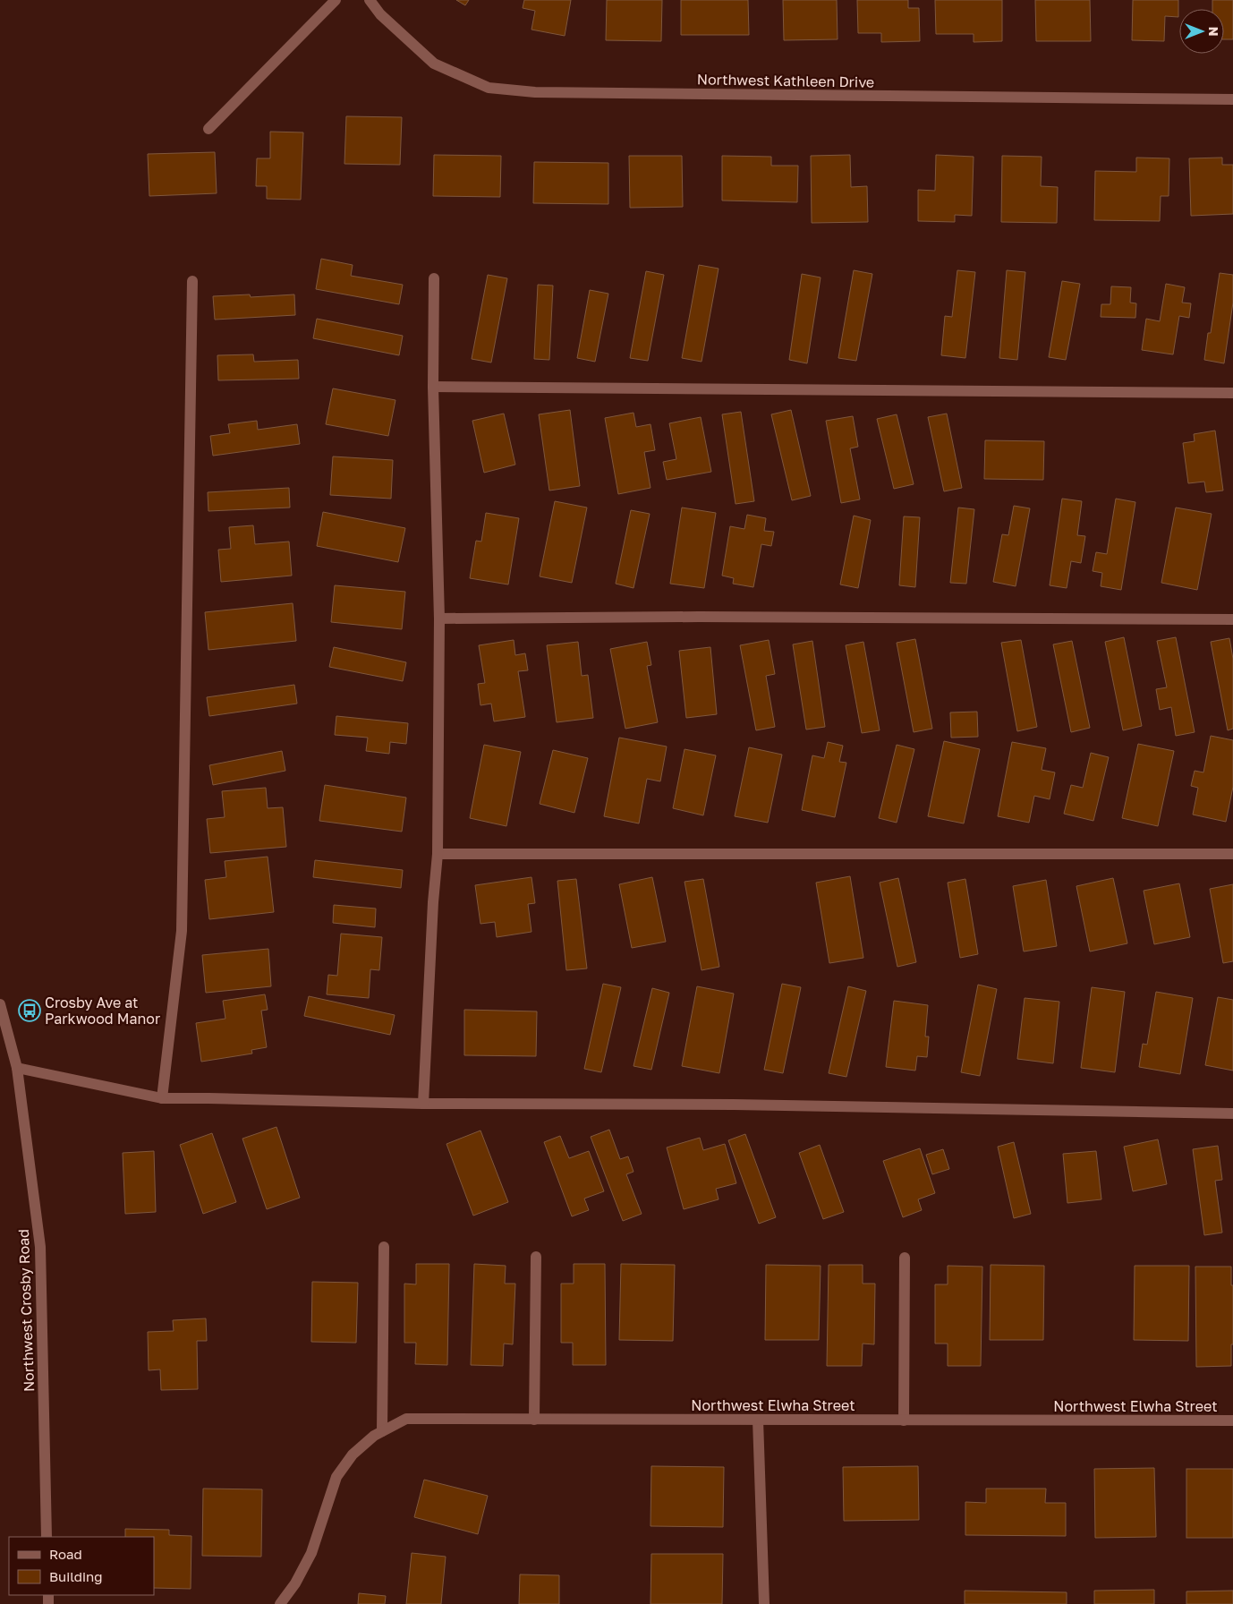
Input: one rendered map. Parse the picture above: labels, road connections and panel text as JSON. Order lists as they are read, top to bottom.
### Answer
{
  "streets": {
    "street": ["Northwest Kathleen Drive", "Northwest Crosby Road", "Northwest Elwha Street"]
  },
  "places": {
    "bus stop": ["Crosby Ave at Parkwood Manor"]
  },
  "legend": ["Road", "Building"],
  "north": "right"
}
